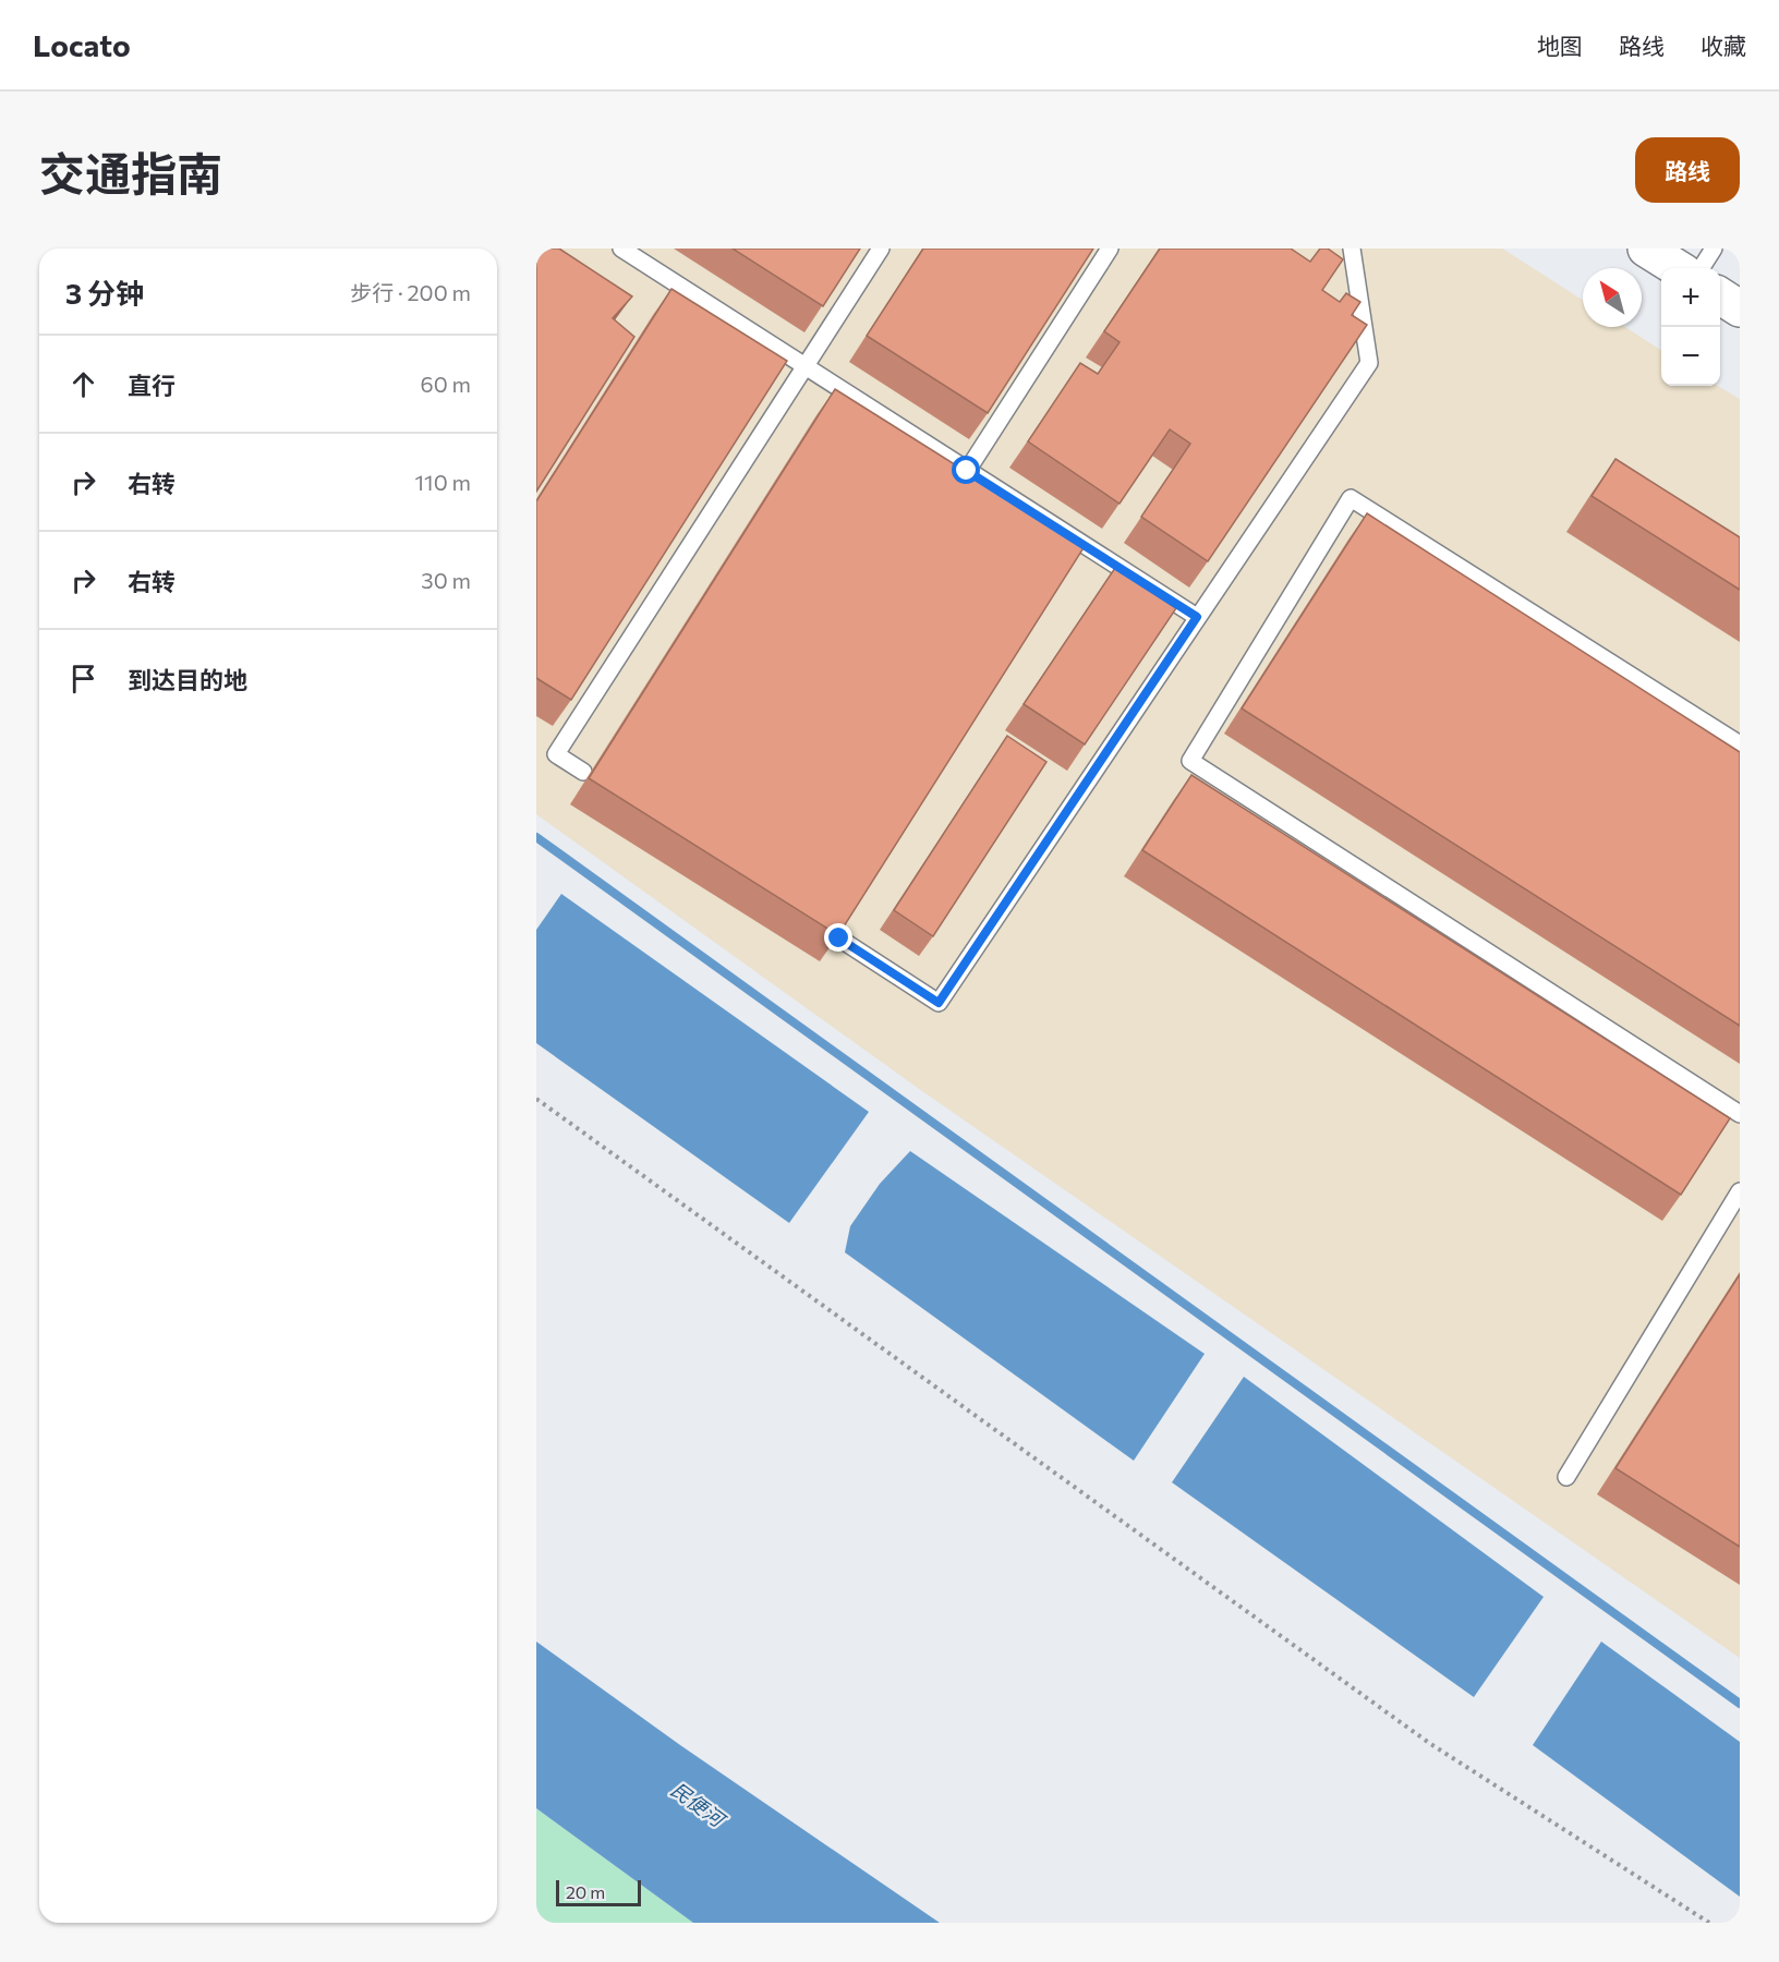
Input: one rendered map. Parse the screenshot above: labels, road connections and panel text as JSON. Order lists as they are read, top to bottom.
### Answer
{
  "water": ["民便河"],
  "scale_bar": "20 m",
  "north": "top left",
  "page": {
    "header": "Locato",
    "nav": ["地图", "路线", "收藏"],
    "title": "交通指南",
    "buttons": "路线",
    "heading": ["3 分钟", "步行 · 200 m"],
    "map_buttons": ["+", "−"],
    "list": [
      ["直行", "60 m"],
      ["右转", "110 m"],
      ["右转", "30 m"],
      "到达目的地"
    ],
    "scale": "20 m"
  }
}
